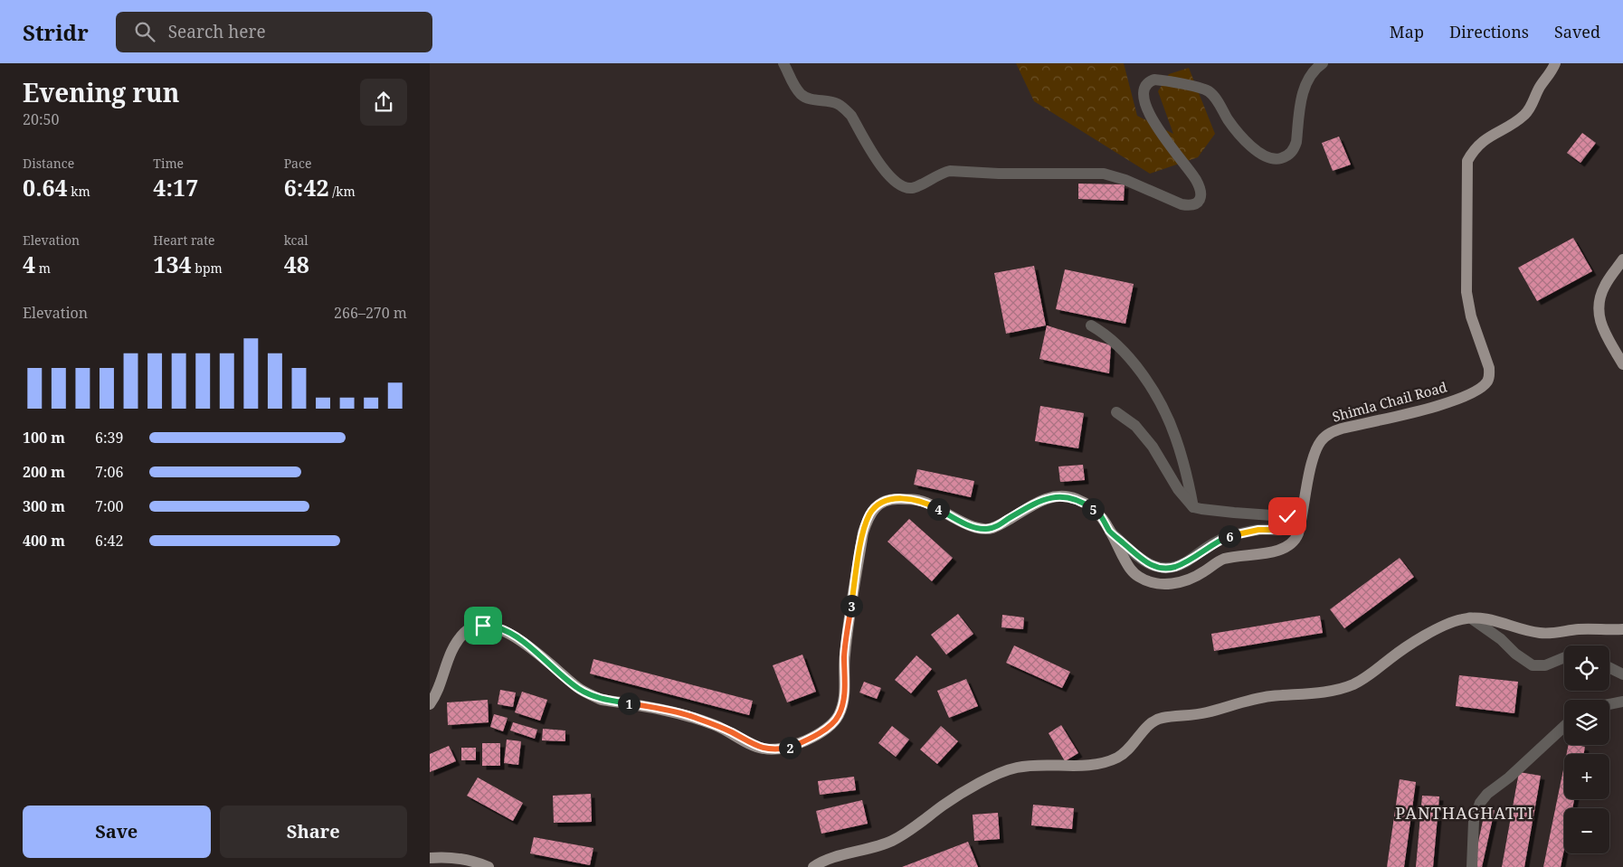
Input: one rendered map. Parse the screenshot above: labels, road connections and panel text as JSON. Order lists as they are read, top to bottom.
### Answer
{
  "streets": {
    "main road": ["Shimla Chail Road"]
  },
  "districts": ["PANTHAGHATTI"],
  "page": {
    "header": "Stridr",
    "search": "Search here",
    "nav": ["Map", "Directions", "Saved"],
    "heading": ["Evening run", "20:50"],
    "stats": [
      ["Distance", "0.64 km"],
      ["Time", "4:17"],
      ["Pace", "6:42 /km"],
      ["Elevation", "4 m"],
      ["Heart rate", "134 bpm"],
      ["kcal", "48"]
    ],
    "chart": ["Elevation", "266–270 m"],
    "list": [
      {
        "name": "100 m",
        "note": "6:39"
      },
      {
        "name": "200 m",
        "note": "7:06"
      },
      {
        "name": "300 m",
        "note": "7:00"
      },
      {
        "name": "400 m",
        "note": "6:42"
      }
    ],
    "pins": [
      "4",
      "5",
      "6",
      "3",
      "1",
      "2"
    ],
    "map_buttons": ["+", "−"],
    "buttons": ["Save", "Share"]
  }
}
